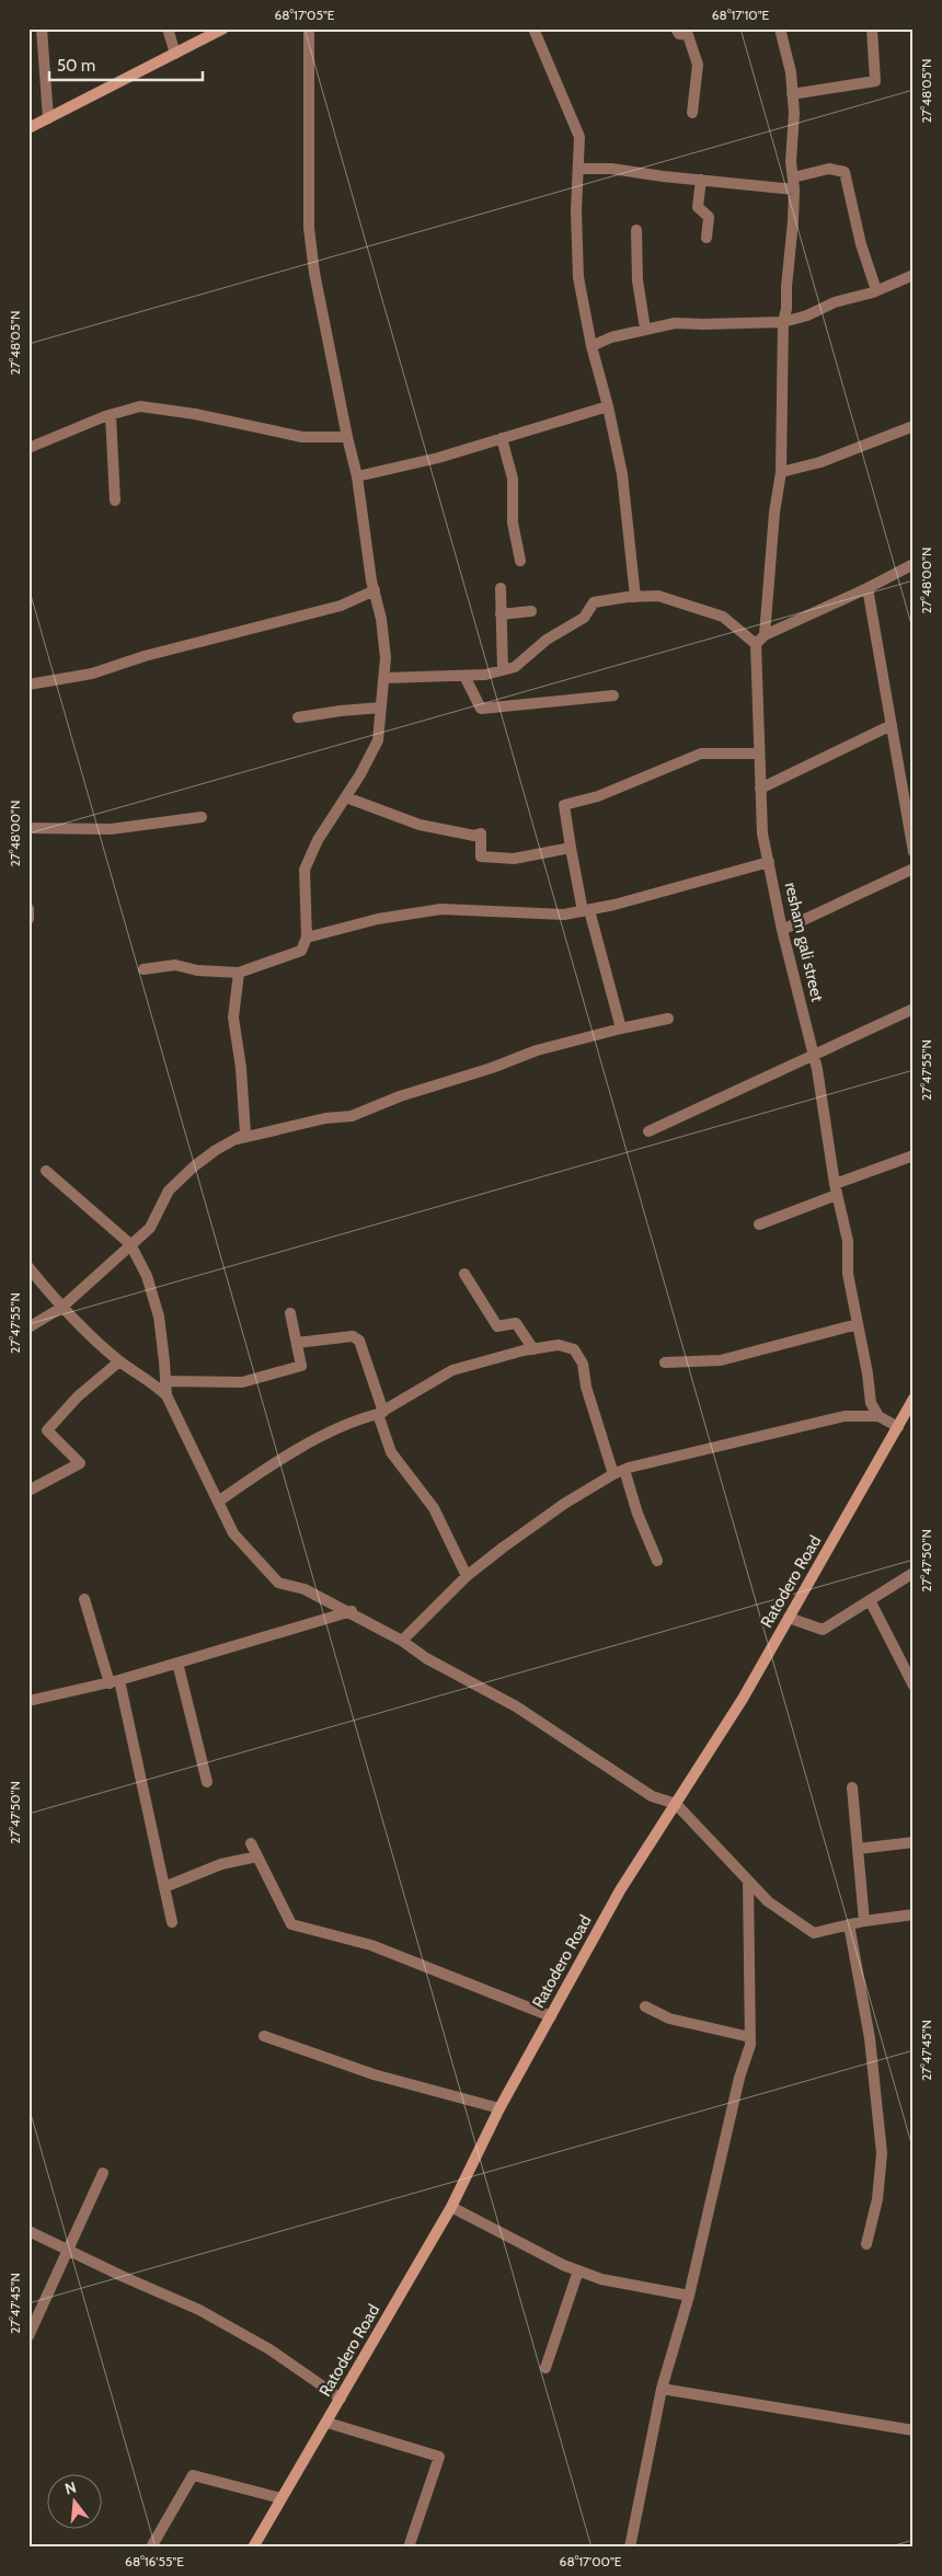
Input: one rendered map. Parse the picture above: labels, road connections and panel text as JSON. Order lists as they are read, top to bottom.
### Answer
{
  "streets": {
    "main road": ["Ratodero Road"],
    "street": ["resham gali street"]
  },
  "scale_bar": "50 m",
  "north": "top",
  "coordinates": [
    "68°17'05\"E",
    "68°17'10\"E",
    "27°48'05\"N",
    "27°48'00\"N",
    "27°47'55\"N",
    "27°47'50\"N",
    "27°47'45\"N",
    "68°16'55\"E",
    "68°17'00\"E"
  ]
}
